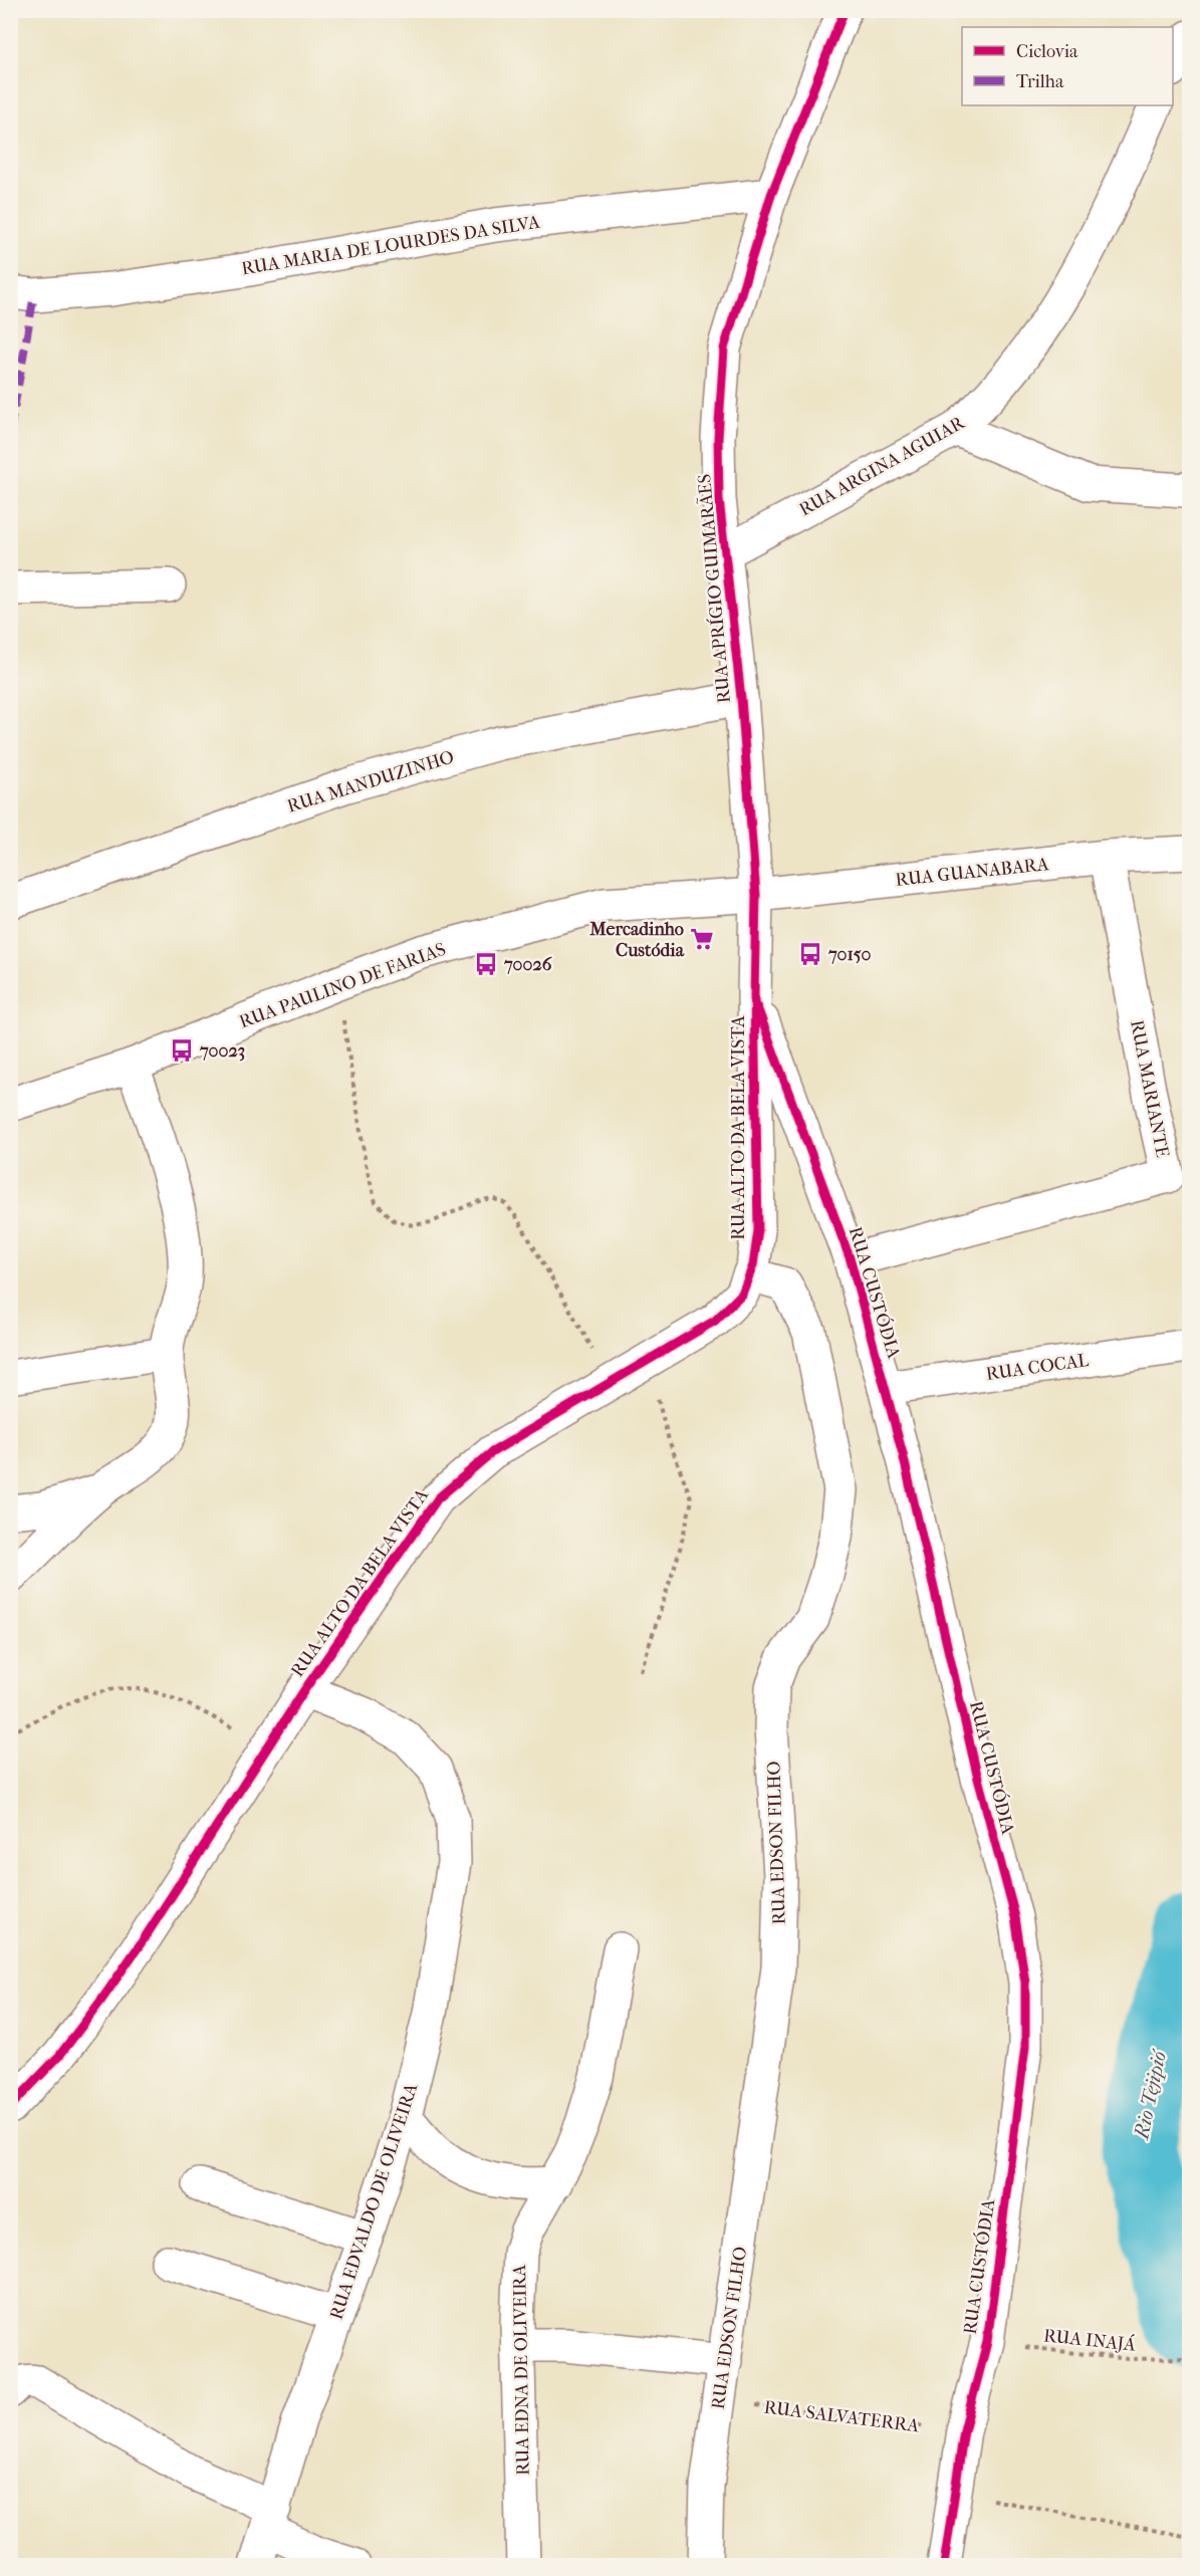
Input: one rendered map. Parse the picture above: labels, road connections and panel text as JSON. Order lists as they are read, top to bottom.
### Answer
{
  "streets": {
    "street": [
      "RUA MARIA DE LOURDES DA SILVA",
      "RUA ARGINA AGUIAR",
      "RUA APRÍGIO GUIMARÃES",
      "RUA MANDUZINHO",
      "RUA GUANABARA",
      "RUA PAULINO DE FARIAS",
      "RUA MARIANTE",
      "RUA ALTO DA BELA VISTA",
      "RUA CUSTÓDIA",
      "RUA COCAL",
      "RUA EDSON FILHO",
      "RUA EDVALDO DE OLIVEIRA",
      "RUA EDNA DE OLIVEIRA"
    ],
    "path": ["RUA INAJÁ", "RUA SALVATERRA"]
  },
  "crossings": [
    ["RUA MARIA DE LOURDES DA SILVA", "RUA APRÍGIO GUIMARÃES"],
    ["RUA ARGINA AGUIAR", "RUA APRÍGIO GUIMARÃES"],
    ["RUA APRÍGIO GUIMARÃES", "RUA MANDUZINHO"],
    ["RUA APRÍGIO GUIMARÃES", "RUA GUANABARA"],
    ["RUA APRÍGIO GUIMARÃES", "RUA PAULINO DE FARIAS"],
    ["RUA APRÍGIO GUIMARÃES", "RUA ALTO DA BELA VISTA"],
    ["RUA GUANABARA", "RUA PAULINO DE FARIAS"],
    ["RUA GUANABARA", "RUA MARIANTE"],
    ["RUA GUANABARA", "RUA ALTO DA BELA VISTA"],
    ["RUA PAULINO DE FARIAS", "RUA ALTO DA BELA VISTA"],
    ["RUA MARIANTE", "RUA CUSTÓDIA"],
    ["RUA ALTO DA BELA VISTA", "RUA CUSTÓDIA"],
    ["RUA ALTO DA BELA VISTA", "RUA EDSON FILHO"],
    ["RUA ALTO DA BELA VISTA", "RUA EDVALDO DE OLIVEIRA"],
    ["RUA CUSTÓDIA", "RUA COCAL"],
    ["RUA CUSTÓDIA", "RUA INAJÁ"],
    ["RUA CUSTÓDIA", "RUA SALVATERRA"],
    ["RUA EDSON FILHO", "RUA SALVATERRA"]
  ],
  "water": ["Rio Tejipió"],
  "places": {
    "supermarket": ["Mercadinho Custódia"],
    "bus stop": ["70150", "70026", "70023"]
  },
  "legend": ["Ciclovia", "Trilha"]
}
